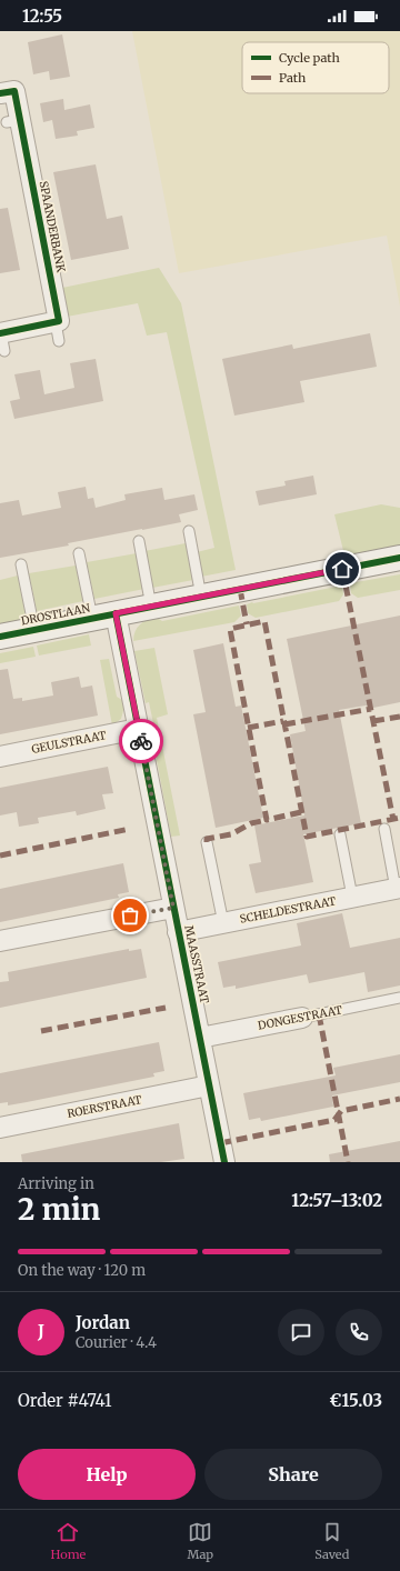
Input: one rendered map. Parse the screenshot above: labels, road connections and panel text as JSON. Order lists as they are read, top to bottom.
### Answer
{
  "streets": {
    "street": [
      "SPAANDERBANK",
      "DROSTLAAN",
      "GEULSTRAAT",
      "SCHELDESTRAAT",
      "MAASSTRAAT",
      "DONGESTRAAT",
      "ROERSTRAAT"
    ]
  },
  "crossings": [
    ["DROSTLAAN", "MAASSTRAAT"],
    ["GEULSTRAAT", "MAASSTRAAT"],
    ["SCHELDESTRAAT", "MAASSTRAAT"],
    ["MAASSTRAAT", "DONGESTRAAT"],
    ["MAASSTRAAT", "ROERSTRAAT"]
  ],
  "legend": ["Cycle path", "Path"],
  "page": {
    "status": "12:55",
    "heading": ["2 min", "Arriving in", "12:57–13:02"],
    "panel": [
      "Jordan",
      "Courier · 4.4",
      "Order #4741",
      "€15.03"
    ],
    "bar": "On the way · 120 m",
    "round": "J",
    "buttons": ["Help", "Share"],
    "tabs": ["Home", "Map", "Saved"]
  }
}
